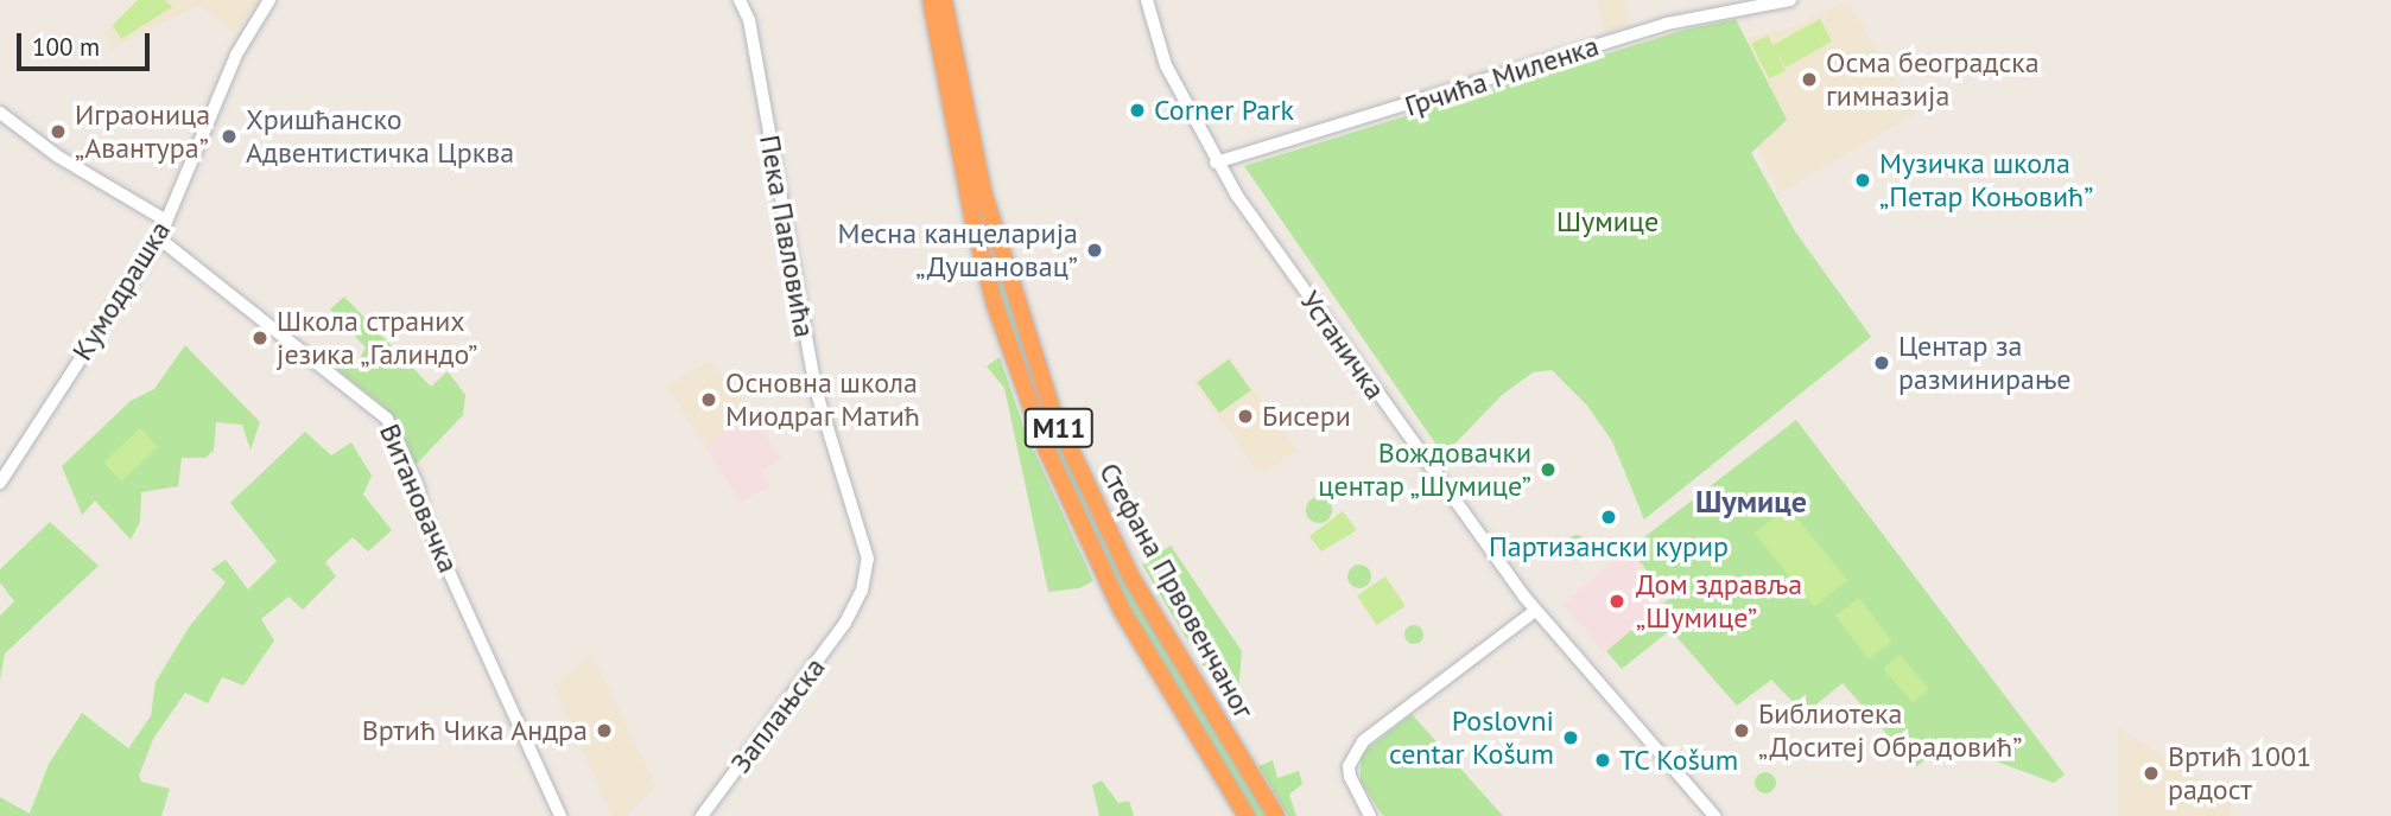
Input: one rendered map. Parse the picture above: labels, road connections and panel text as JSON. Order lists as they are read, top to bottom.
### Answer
{
  "streets": {
    "highway": ["M11", "Стефана Првовенчаног"],
    "street": [
      "Грчића Миленка",
      "Пека Павловића",
      "Кумодрашка",
      "Устаничка",
      "Витановачка",
      "Заплањска"
    ]
  },
  "crossings": [
    ["Грчића Миленка", "Устаничка"],
    ["Пека Павловића", "Заплањска"],
    ["Кумодрашка", "Витановачка"]
  ],
  "districts": ["Шумице"],
  "parks": ["Шумице"],
  "places": [
    "Осма београдска гимназија",
    "Corner Park",
    "Играоница „Авантура”",
    "Хришћанско Адвентистичка Црква",
    "Музичка школа „Петар Коњовић”",
    "Месна канцеларија „Душановац”",
    "Школа страних језика „Галиндо”",
    "Центар за разминирање",
    "Основна школа Миодраг Матић",
    "Бисери",
    "Вождовачки центар „Шумице”",
    "Партизански курир",
    "Дом здравља „Шумице”",
    "Вртић Чика Андра",
    "Библиотека „Доситеј Обрадовић”",
    "Poslovni centar Košum",
    "TC Košum",
    "Вртић 1001 радост"
  ],
  "scale_bar": "100 m"
}
